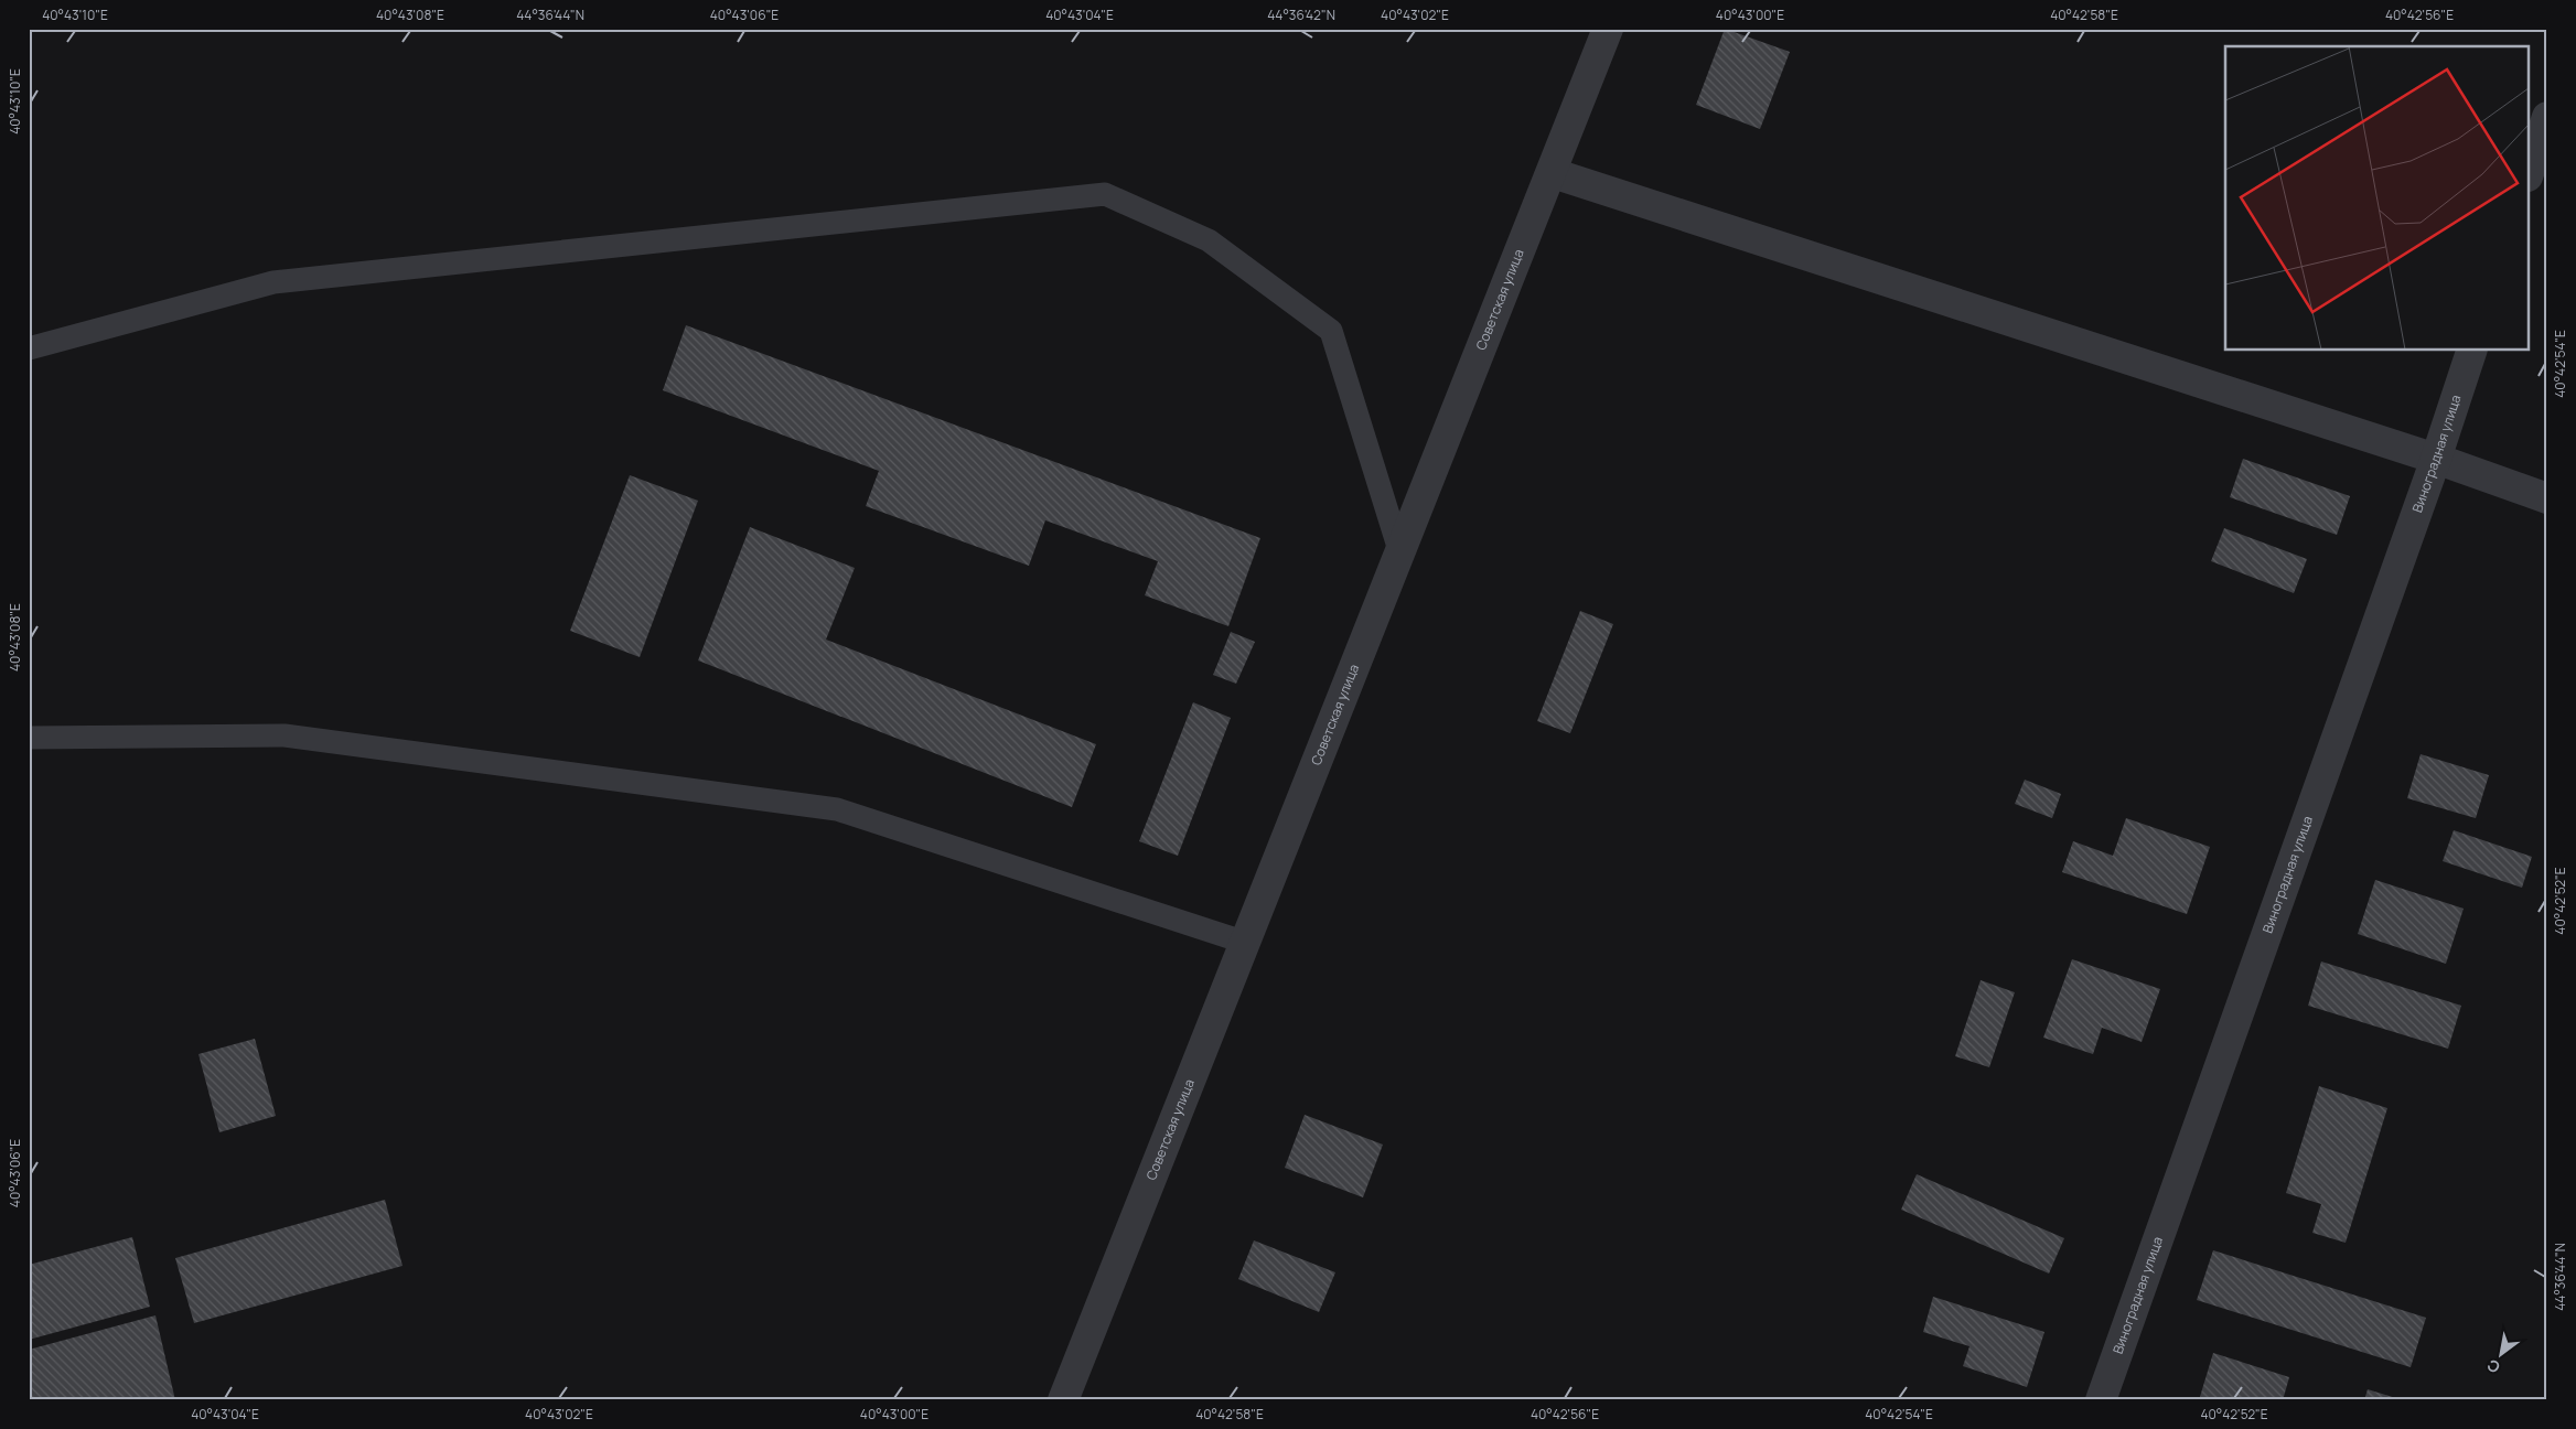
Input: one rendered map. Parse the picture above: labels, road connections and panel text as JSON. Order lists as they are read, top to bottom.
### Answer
{
  "streets": {
    "street": ["Советская улица", "Виноградная улица"]
  },
  "north": "bottom left",
  "coordinates": [
    "40°43'10\"E",
    "40°43'08\"E",
    "44°36'44\"N",
    "40°43'06\"E",
    "40°43'04\"E",
    "44°36'42\"N",
    "40°43'02\"E",
    "40°43'00\"E",
    "40°42'58\"E",
    "40°42'56\"E",
    "40°42'54\"E",
    "40°42'52\"E"
  ]
}
